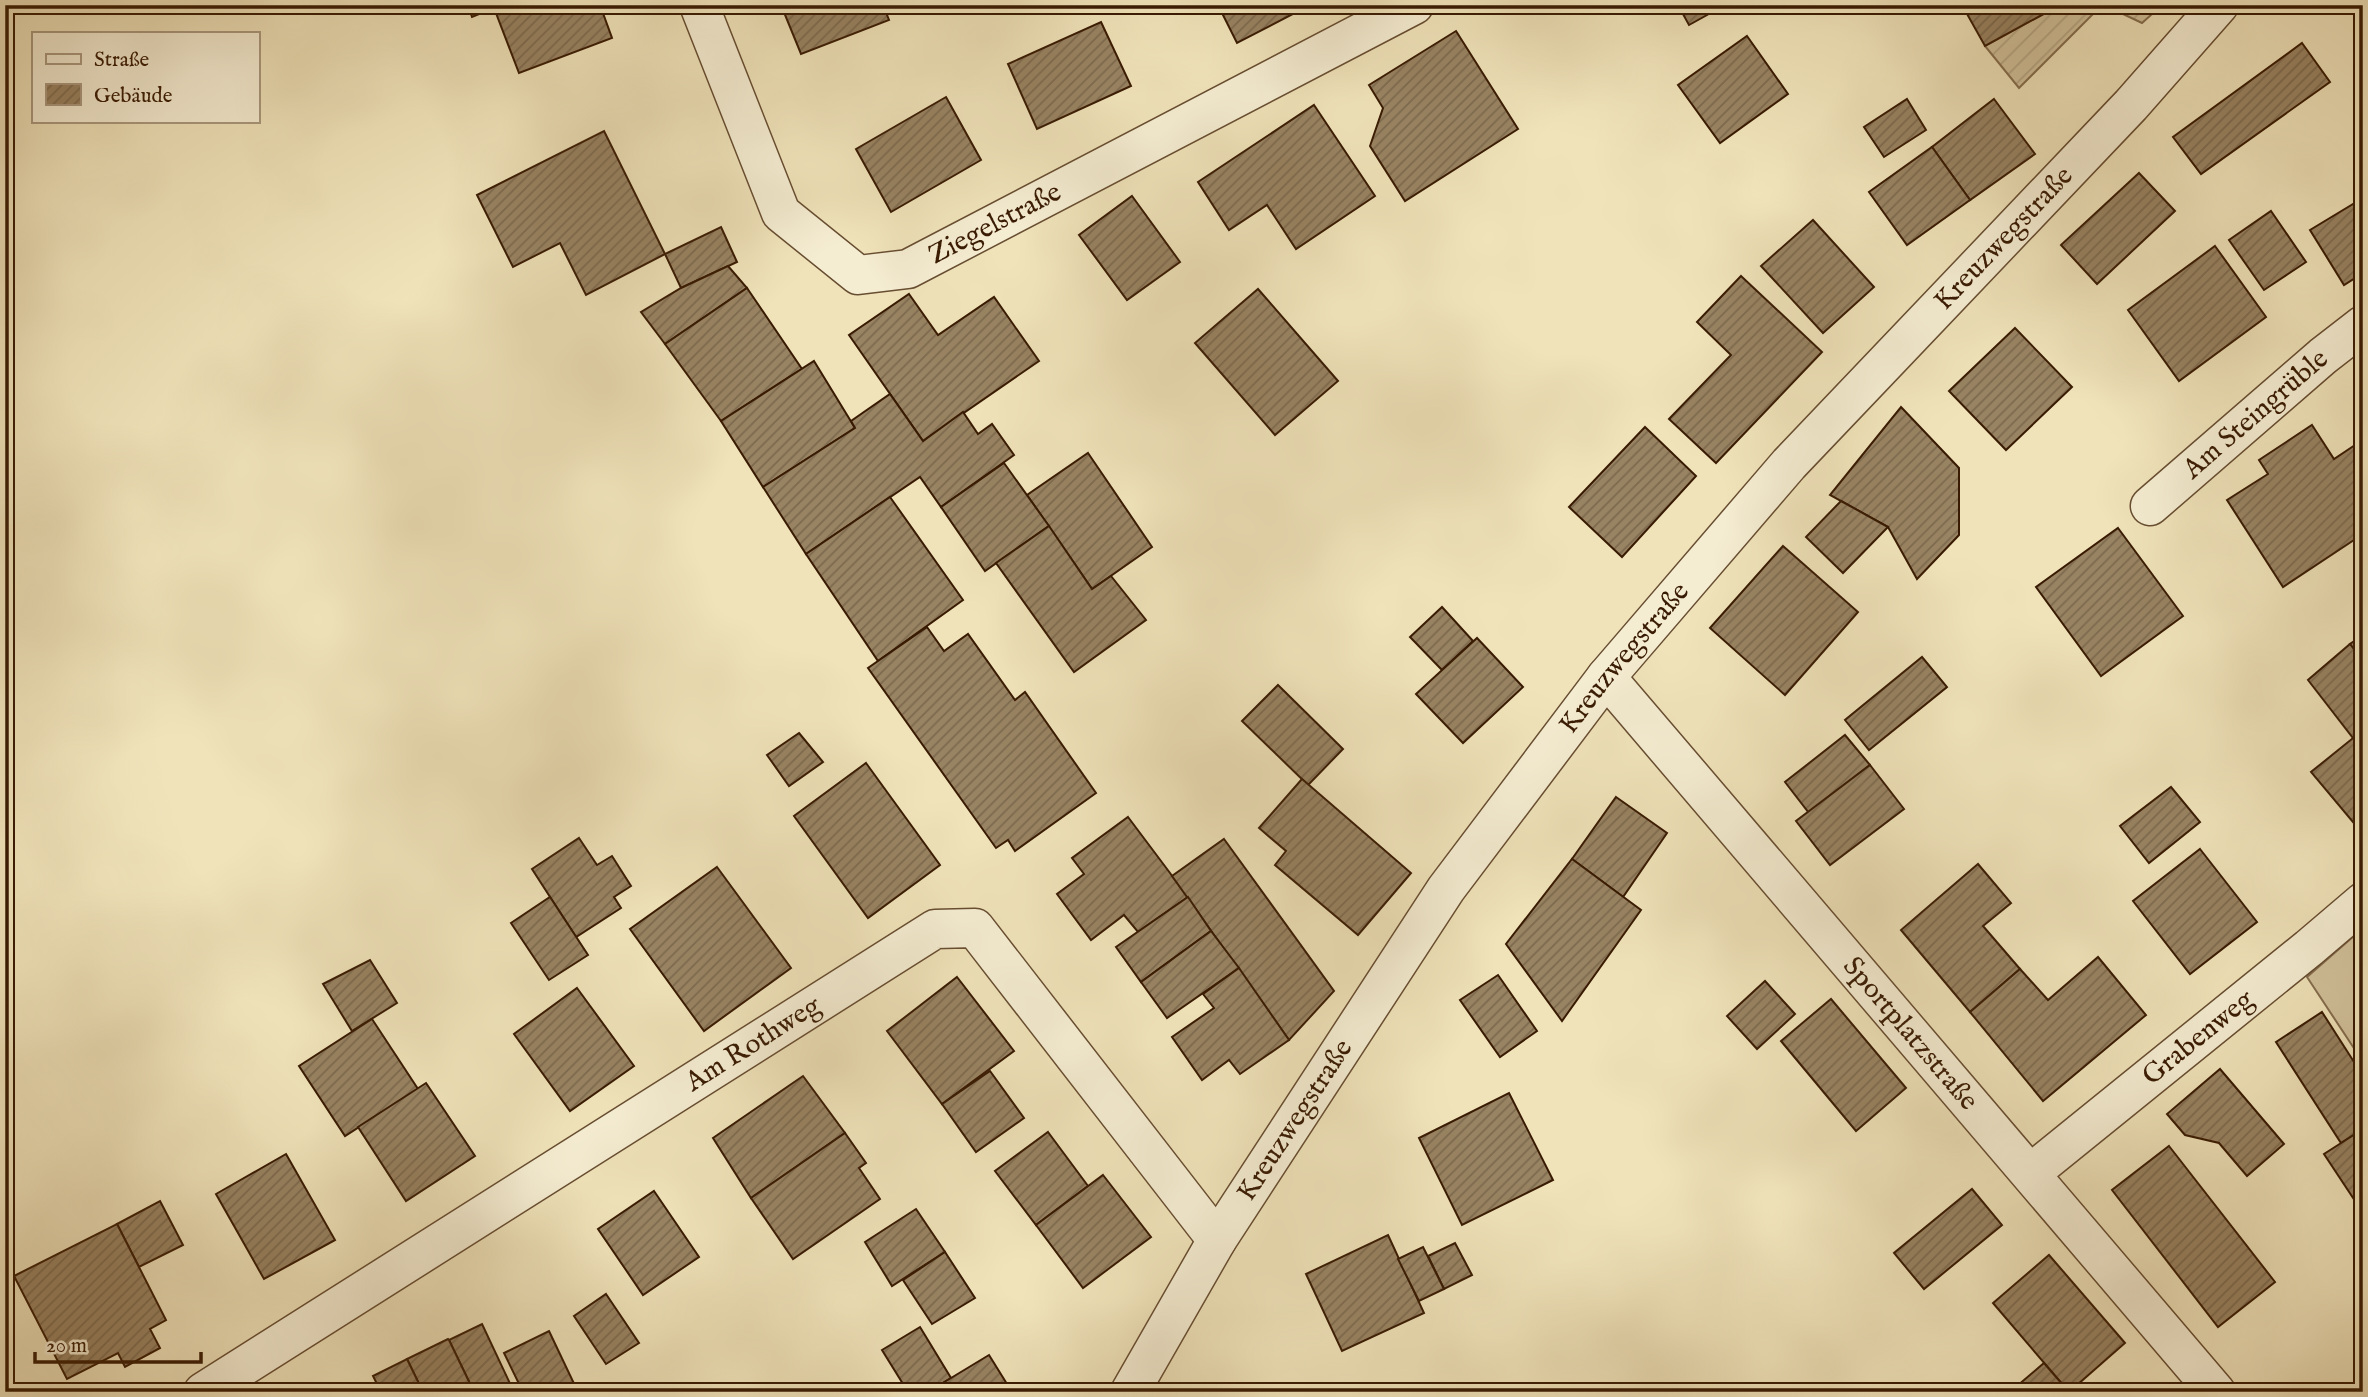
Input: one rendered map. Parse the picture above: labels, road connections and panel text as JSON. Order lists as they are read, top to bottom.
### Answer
{
  "streets": {
    "street": [
      "Ziegelstraße",
      "Kreuzwegstraße",
      "Am Steingrüble",
      "Sportplatzstraße",
      "Grabenweg",
      "Am Rothweg"
    ]
  },
  "crossings": [
    ["Kreuzwegstraße", "Sportplatzstraße"],
    ["Kreuzwegstraße", "Am Rothweg"],
    ["Sportplatzstraße", "Grabenweg"]
  ],
  "legend": ["Straße", "Gebäude"],
  "scale_bar": "20 m"
}
